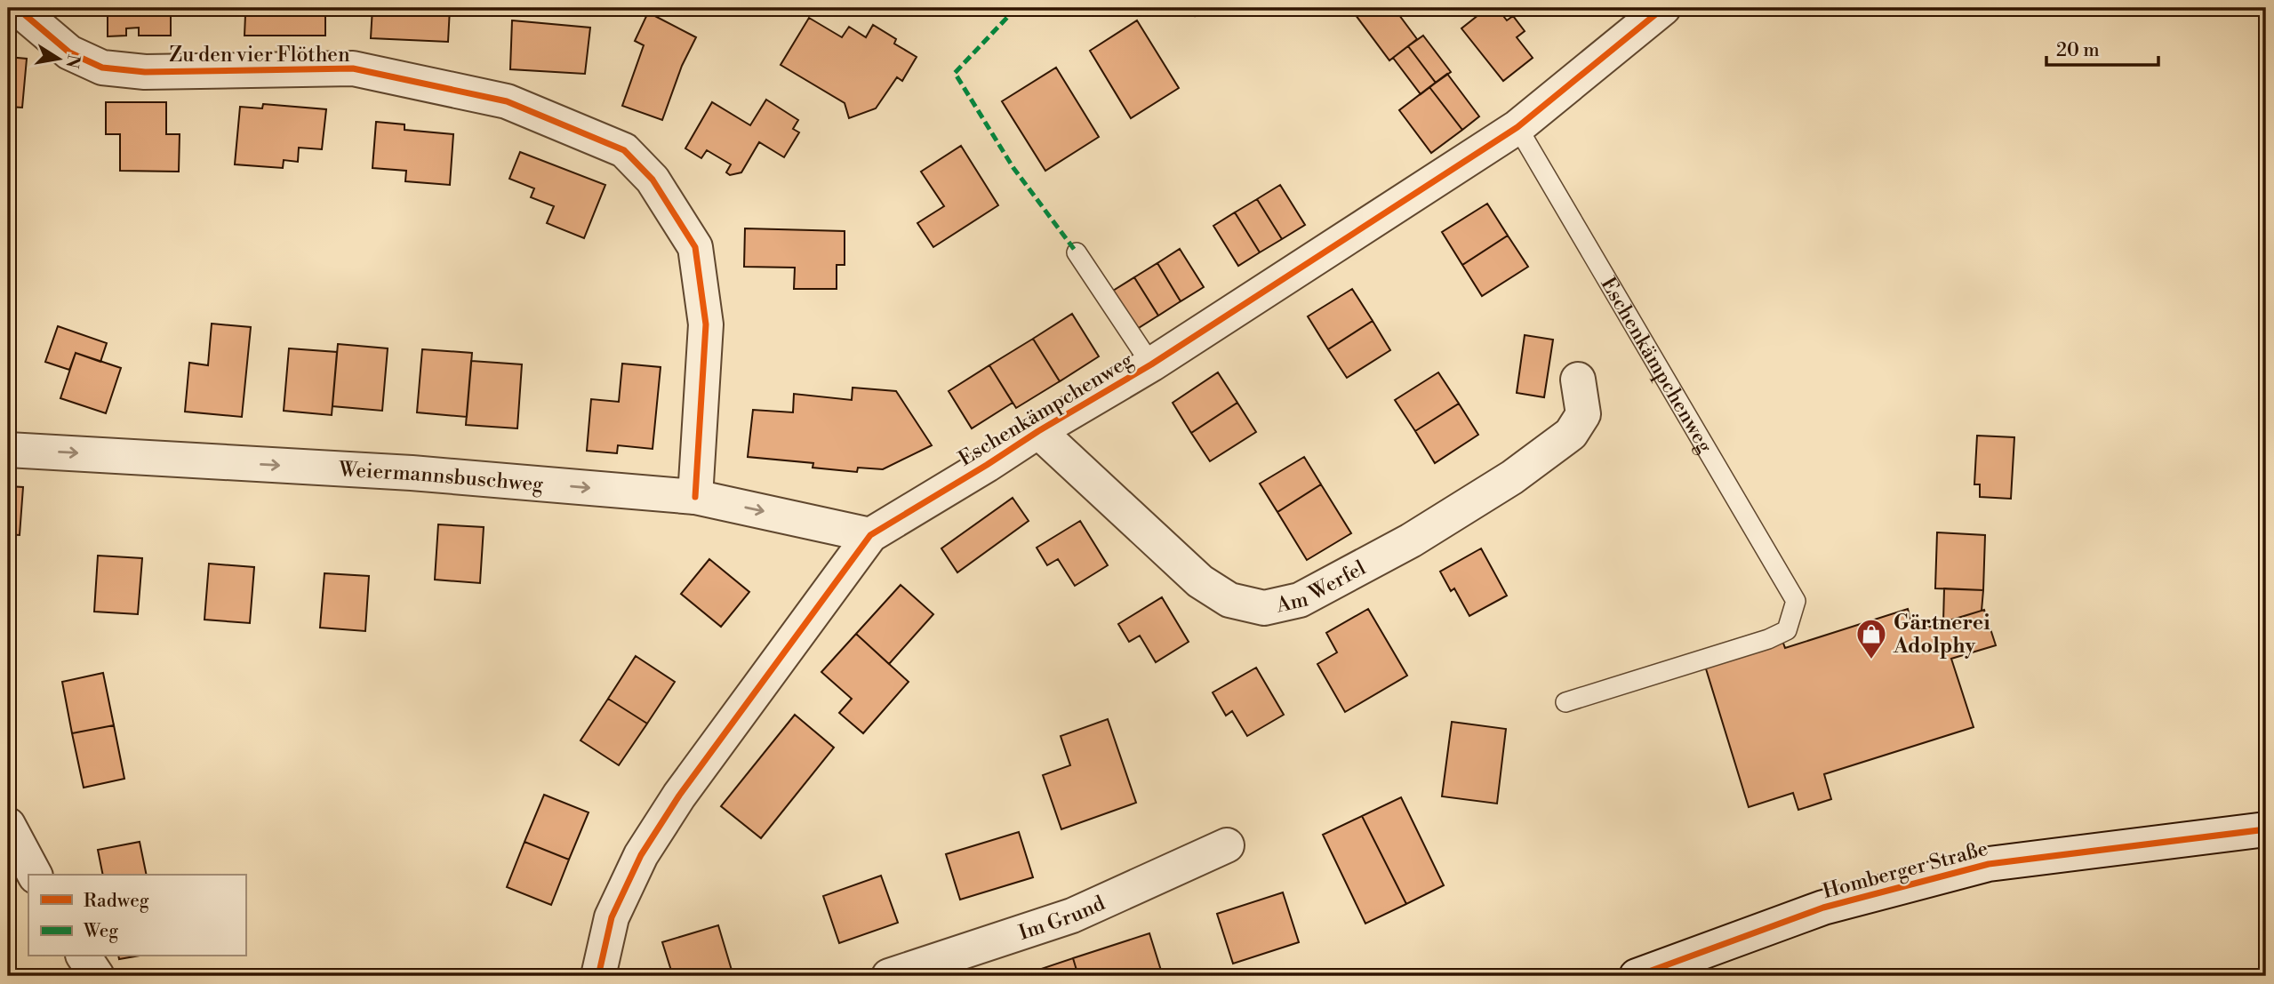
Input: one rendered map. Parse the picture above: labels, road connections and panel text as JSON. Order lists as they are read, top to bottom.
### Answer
{
  "streets": {
    "street": [
      "Zu den vier Flöthen",
      "Eschenkämpchenweg",
      "Weiermannsbuschweg",
      "Am Werfel",
      "Homberger Straße",
      "Im Grund"
    ]
  },
  "crossings": [
    ["Zu den vier Flöthen", "Weiermannsbuschweg"],
    ["Eschenkämpchenweg", "Weiermannsbuschweg"],
    ["Eschenkämpchenweg", "Am Werfel"]
  ],
  "one_way": ["Weiermannsbuschweg"],
  "places": {
    "shop": ["Gärtnerei Adolphy"]
  },
  "legend": ["Radweg", "Weg"],
  "scale_bar": "20 m",
  "north": "right"
}
